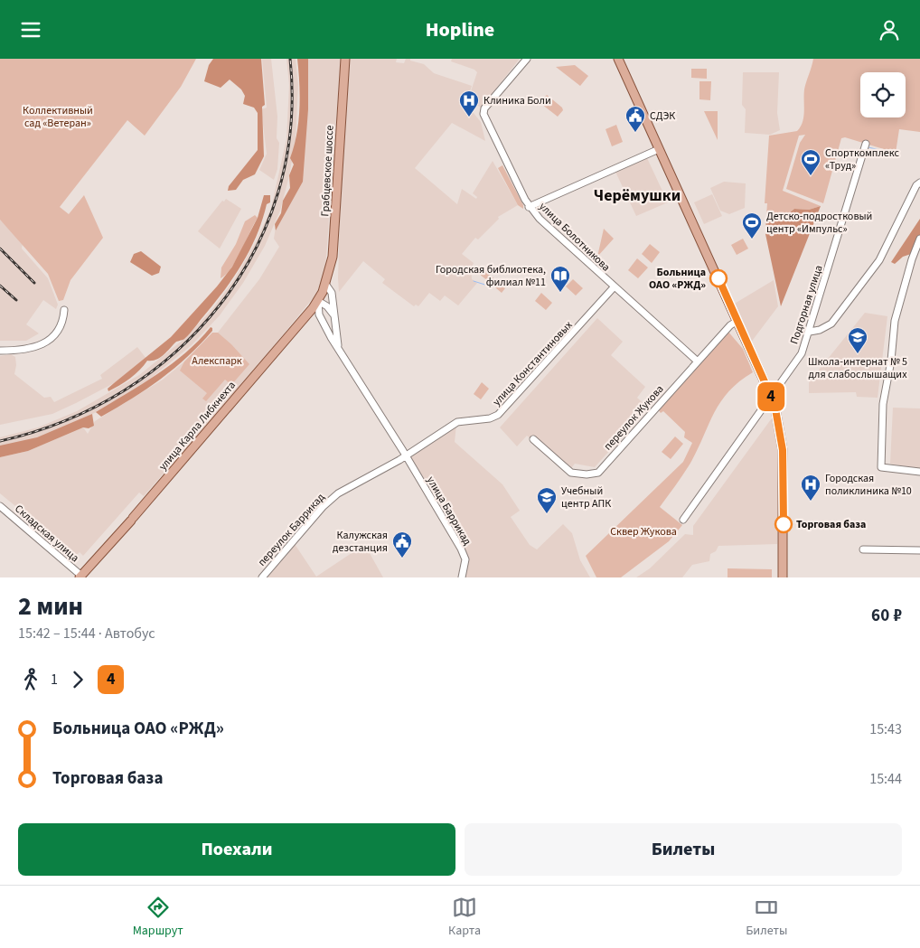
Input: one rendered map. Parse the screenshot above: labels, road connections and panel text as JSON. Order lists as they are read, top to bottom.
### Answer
{
  "streets": {
    "main road": ["Грабцевское шоссе", "улица Карла Либкнехта"],
    "street": [
      "улица Болотникова",
      "Подгорная улица",
      "улица Константиновых",
      "переулок Жукова",
      "улица Баррикад",
      "переулок Баррикад",
      "Складская улица"
    ]
  },
  "crossings": [
    ["Грабцевское шоссе", "улица Карла Либкнехта"],
    ["улица Болотникова", "улица Константиновых"],
    ["улица Болотникова", "переулок Жукова"],
    ["улица Константиновых", "улица Баррикад"],
    ["улица Константиновых", "переулок Баррикад"],
    ["улица Карла Либкнехта", "Складская улица"],
    ["улица Баррикад", "переулок Баррикад"]
  ],
  "districts": ["Черёмушки"],
  "parks": ["Коллективный сад «Ветеран»", "Алекспарк", "Сквер Жукова"],
  "places": {
    "hospital": ["Клиника Боли", "Городская поликлиника №10"],
    "public building": ["СДЭК", "Калужская дезстанция"],
    "sports": ["Спорткомплекс «Труд»", "Детско-подростковый центр «Импульс»"],
    "other": ["Больница ОАО «РЖД»", "Торговая база"],
    "library": ["Городская библиотека, филиал №11"],
    "school or university": ["Школа-интернат № 5 для слабослышащих", "Учебный центр АПК"]
  },
  "lines": ["bus line 4"],
  "page": {
    "header": "Hopline",
    "on_map": "4",
    "heading": ["2 мин", "15:42 – 15:44 · Автобус", "60 ₽"],
    "legs": ["1", "4"],
    "list": [
      {
        "name": "Больница ОАО «РЖД»",
        "value": "15:43"
      },
      {
        "name": "Торговая база",
        "value": "15:44"
      }
    ],
    "buttons": ["Поехали", "Билеты"],
    "tabs": ["Маршрут", "Карта", "Билеты"]
  }
}
